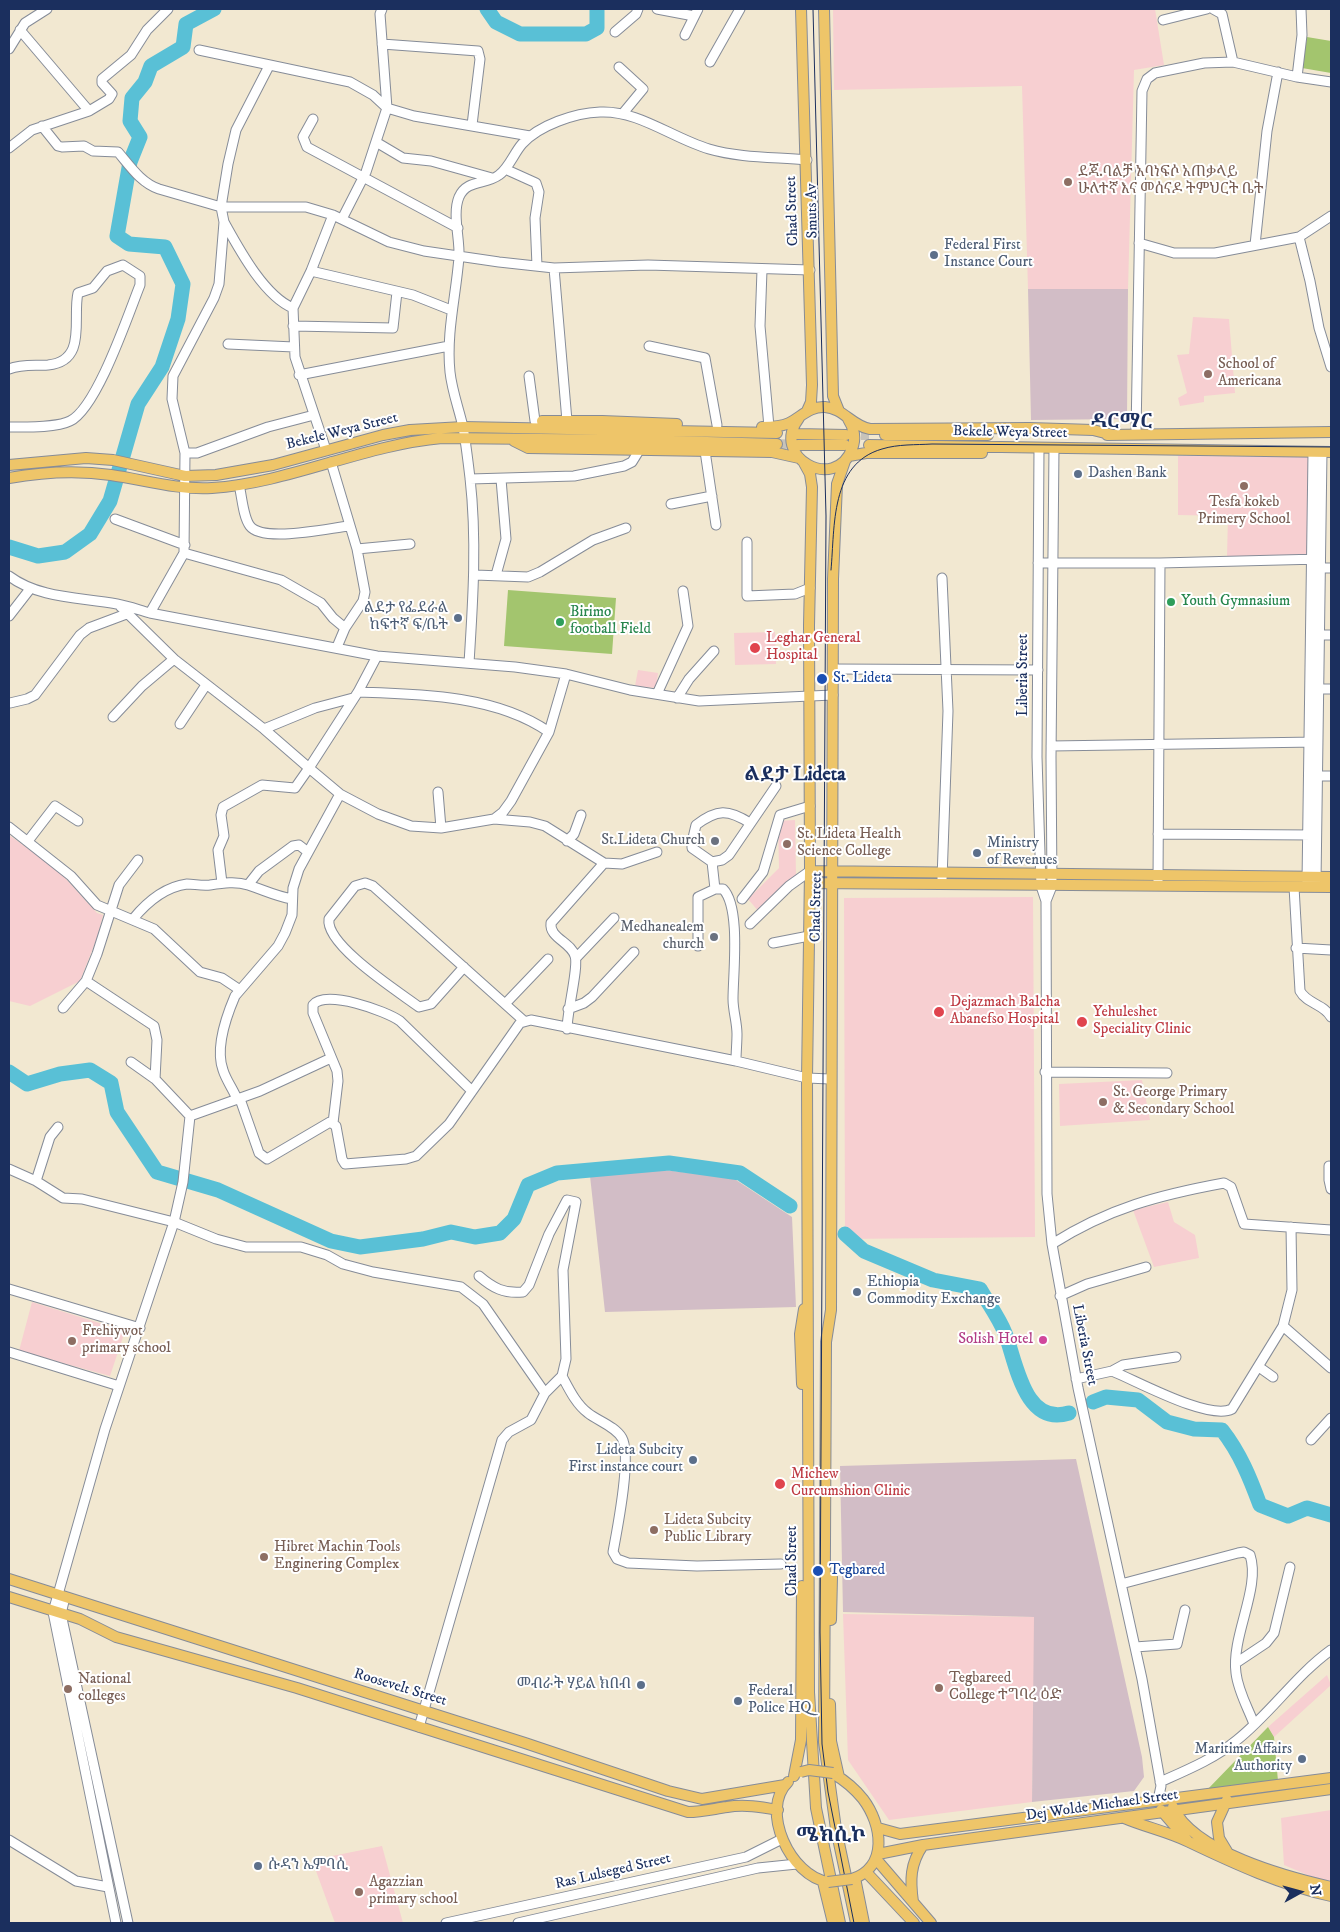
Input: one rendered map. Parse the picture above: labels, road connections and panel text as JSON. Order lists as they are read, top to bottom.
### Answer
{
  "streets": {
    "main road": [
      "Chad Street",
      "Smuts Av",
      "Bekele Weya Street",
      "Roosevelt Street",
      "Dej Wolde Michael Street"
    ],
    "street": ["Liberia Street", "Ras Lulseged Street"]
  },
  "crossings": [
    ["Chad Street", "Smuts Av"],
    ["Chad Street", "Roosevelt Street"],
    ["Chad Street", "Dej Wolde Michael Street"],
    ["Chad Street", "Ras Lulseged Street"],
    ["Bekele Weya Street", "Liberia Street"],
    ["Liberia Street", "Dej Wolde Michael Street"],
    ["Roosevelt Street", "Dej Wolde Michael Street"],
    ["Roosevelt Street", "Ras Lulseged Street"],
    ["Dej Wolde Michael Street", "Ras Lulseged Street"]
  ],
  "districts": ["ዳርማር", "ልደታ Lideta", "ሜክሲኮ"],
  "places": [
    "ደጃ.ባልቻ አባነፍሶ አጠቃላይ ሁለተኛ እና መሰናዶ ትምህርት ቤት",
    "Federal First Instance Court",
    "School of Americana",
    "Dashen Bank",
    "Tesfa kokeb Primery School",
    "Youth Gymnasium",
    "ልደታ የፌደራል ከፍተኛ ፍ/ቤት",
    "Birimo football Field",
    "Leghar General Hospital",
    "St. Lideta",
    "St.Lideta Church",
    "St. Lideta Health Science College",
    "Ministry of Revenues",
    "Medhanealem church",
    "Dejazmach Balcha Abanefso Hospital",
    "Yehuleshet Speciality Clinic",
    "St. George Primary & Secondary School",
    "Ethiopia Commodity Exchange",
    "Solish Hotel",
    "Frehiywot primary school",
    "Lideta Subcity First instance court",
    "Michew Curcumshion Clinic",
    "Lideta Subcity Public Library",
    "Hibret Machin Tools Enginering Complex",
    "Tegbared",
    "መብራት ሃይል ክበብ",
    "Tegbareed College ተግባረ ዕድ",
    "National colleges",
    "Federal Police HQ",
    "Maritime Affairs Authority",
    "ሱዳን ኤምባሲ",
    "Agazzian primary school"
  ],
  "north": "right"
}
